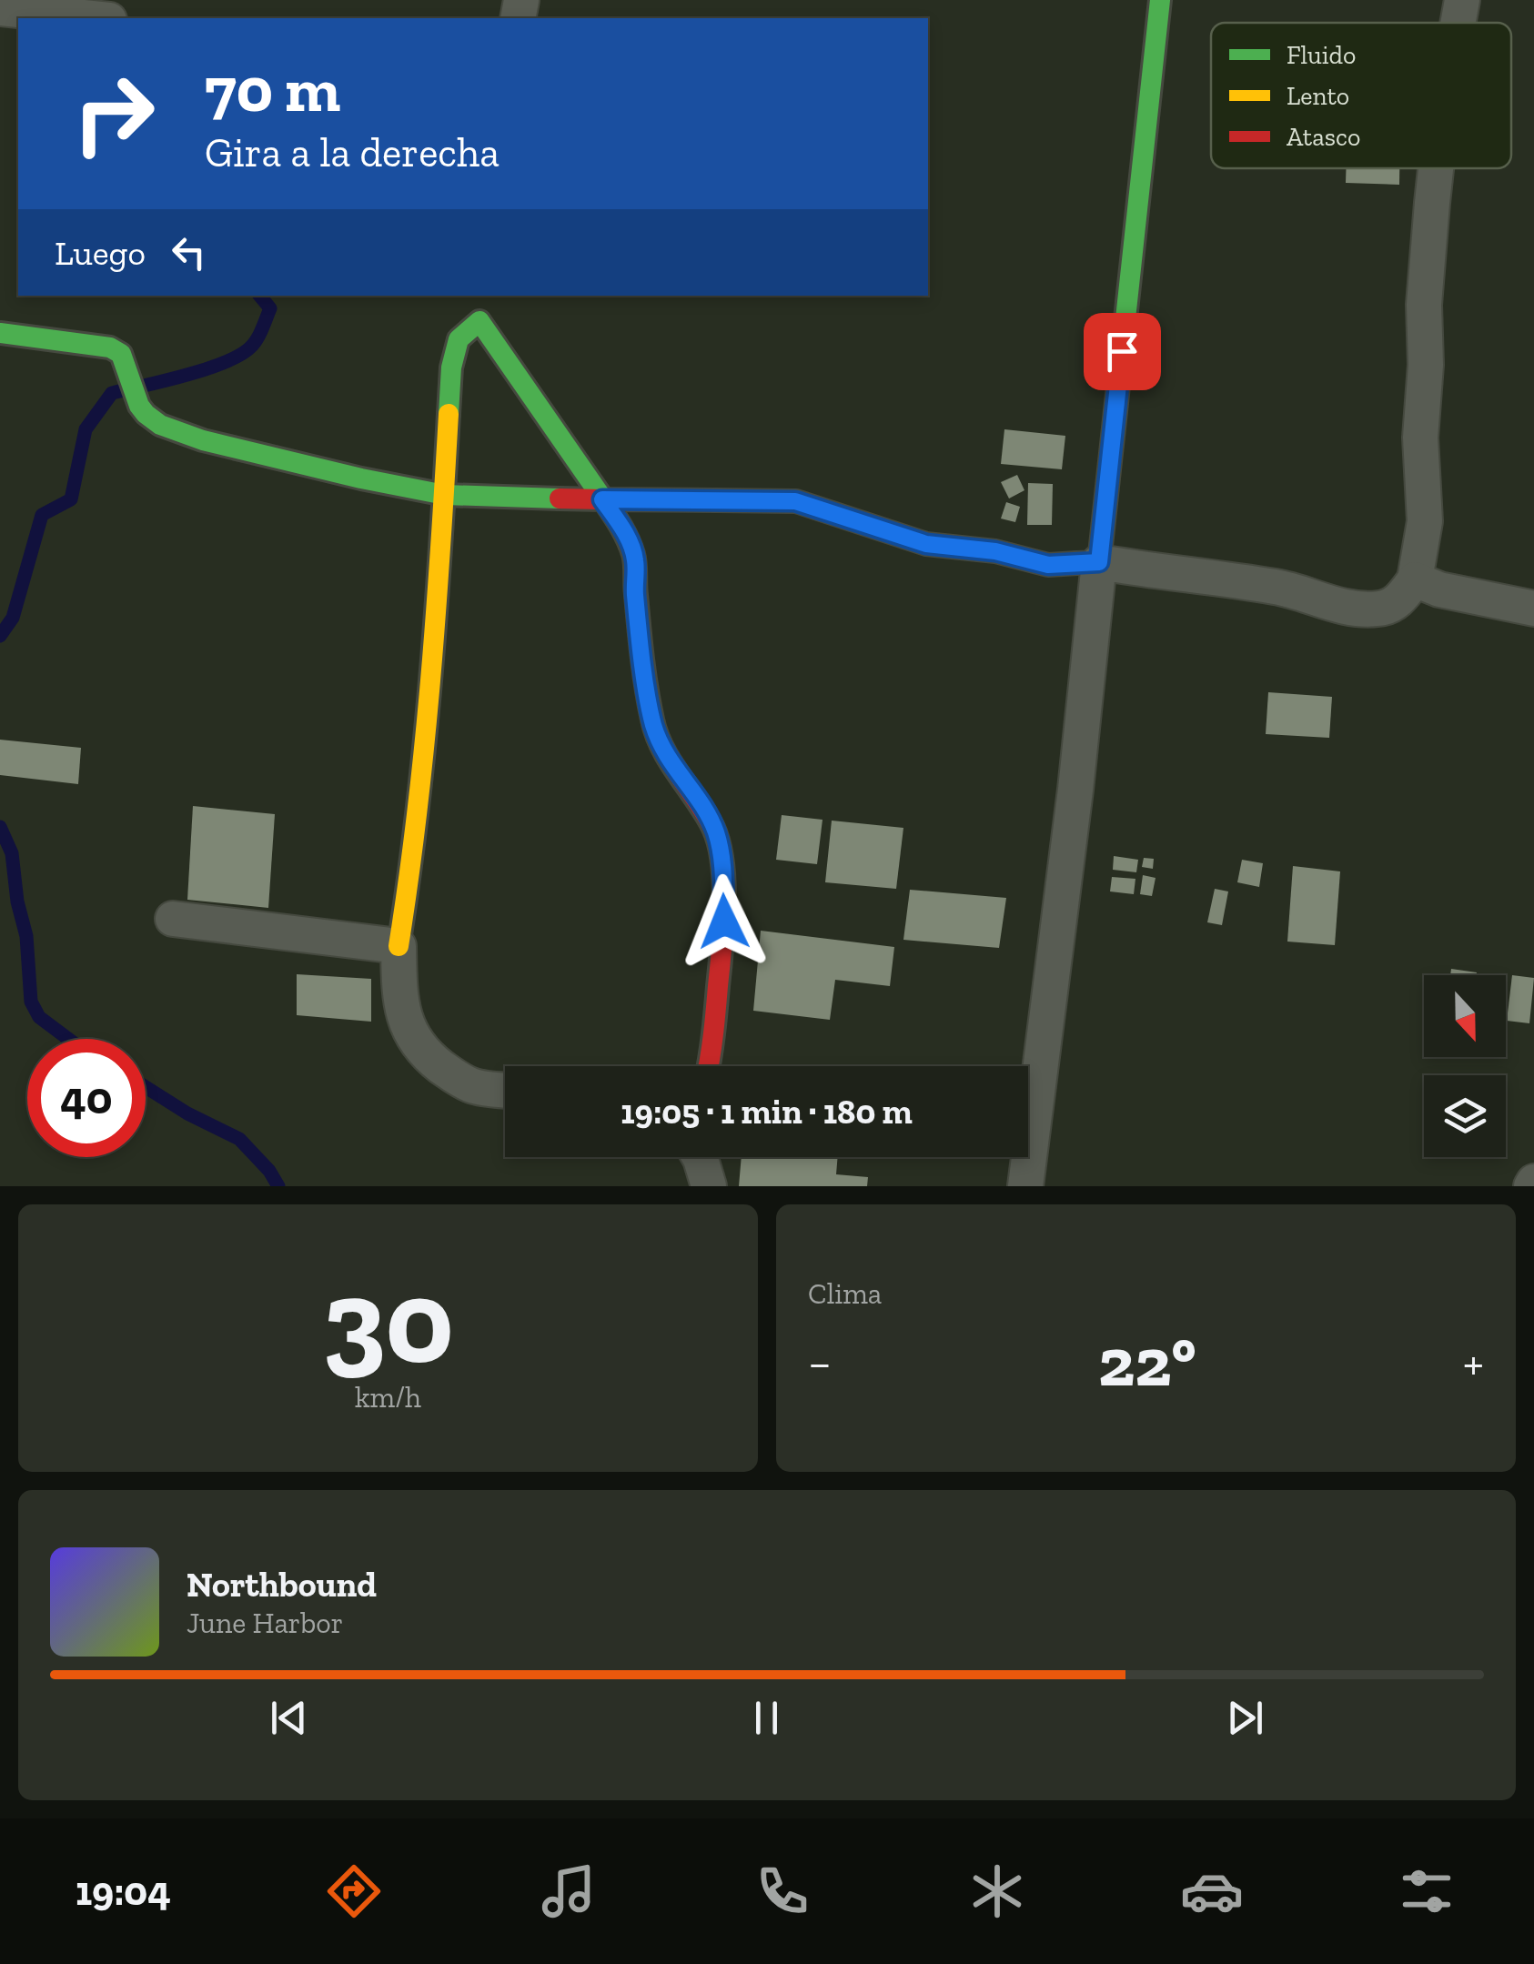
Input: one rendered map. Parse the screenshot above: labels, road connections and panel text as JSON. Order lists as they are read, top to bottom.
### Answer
{
  "legend": ["Fluido", "Lento", "Atasco"],
  "north": "bottom",
  "page": {
    "turn": ["70 m", "Gira a la derecha"],
    "then": "Luego",
    "limit": "40",
    "trip": "19:05 · 1 min · 180 m",
    "tile": [
      ["30", "km/h"],
      "Clima"
    ],
    "heat": ["−", "22°", "+"],
    "song": ["Northbound", "June Harbor"],
    "tabs": "19:04"
  }
}
